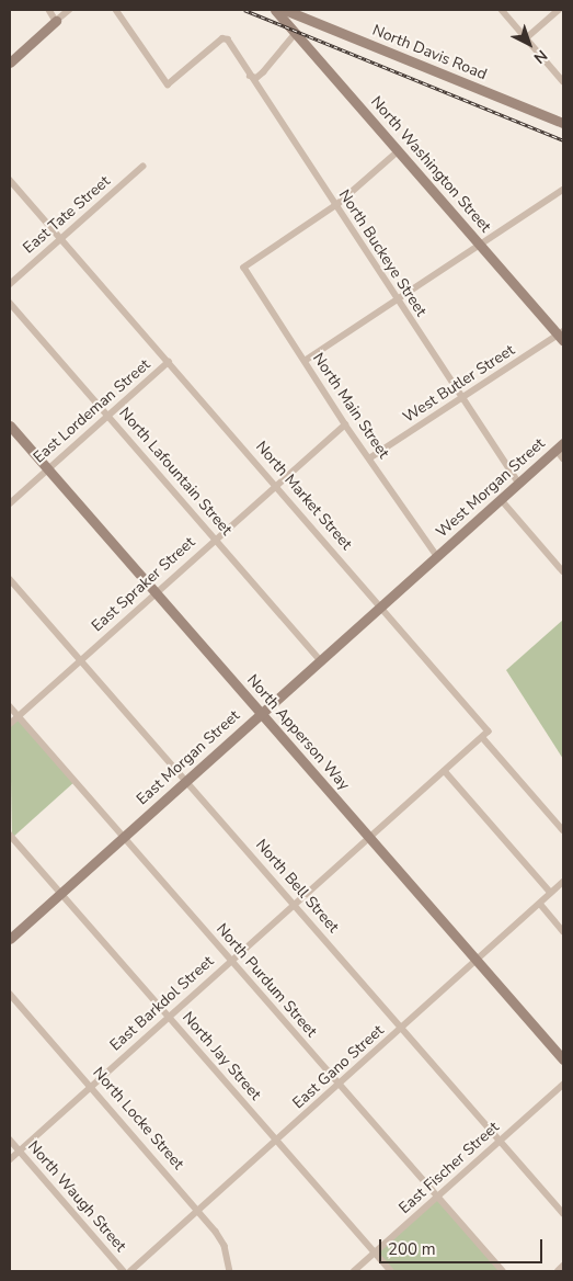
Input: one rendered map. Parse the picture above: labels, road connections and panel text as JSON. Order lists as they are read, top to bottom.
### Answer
{
  "streets": {
    "main road": [
      "North Davis Road",
      "North Washington Street",
      "West Morgan Street",
      "North Apperson Way",
      "East Morgan Street"
    ],
    "street": [
      "East Tate Street",
      "North Buckeye Street",
      "West Butler Street",
      "North Main Street",
      "East Lordeman Street",
      "North Lafountain Street",
      "North Market Street",
      "East Spraker Street",
      "North Bell Street",
      "North Purdum Street",
      "East Barkdol Street",
      "North Jay Street",
      "East Gano Street",
      "North Locke Street",
      "East Fischer Street",
      "North Waugh Street"
    ]
  },
  "crossings": [
    ["North Washington Street", "West Butler Street"],
    ["East Tate Street", "North Market Street"],
    ["North Buckeye Street", "West Butler Street"],
    ["North Buckeye Street", "North Main Street"],
    ["North Buckeye Street", "West Morgan Street"],
    ["West Butler Street", "North Main Street"],
    ["North Main Street", "West Morgan Street"],
    ["North Main Street", "East Spraker Street"],
    ["North Main Street", "East Morgan Street"],
    ["East Lordeman Street", "North Lafountain Street"],
    ["East Lordeman Street", "North Market Street"],
    ["East Lordeman Street", "North Apperson Way"],
    ["North Lafountain Street", "East Spraker Street"],
    ["North Lafountain Street", "East Morgan Street"],
    ["West Morgan Street", "East Morgan Street"],
    ["North Market Street", "East Spraker Street"],
    ["North Market Street", "East Morgan Street"],
    ["North Market Street", "East Barkdol Street"],
    ["East Spraker Street", "North Apperson Way"],
    ["East Spraker Street", "North Bell Street"],
    ["East Spraker Street", "North Purdum Street"],
    ["North Apperson Way", "East Morgan Street"],
    ["North Apperson Way", "East Barkdol Street"],
    ["North Apperson Way", "East Gano Street"],
    ["East Morgan Street", "North Bell Street"],
    ["East Morgan Street", "North Purdum Street"],
    ["East Morgan Street", "North Jay Street"],
    ["North Bell Street", "East Barkdol Street"],
    ["North Bell Street", "East Gano Street"],
    ["North Bell Street", "East Fischer Street"],
    ["North Purdum Street", "East Barkdol Street"],
    ["North Purdum Street", "East Gano Street"],
    ["North Purdum Street", "East Fischer Street"],
    ["East Barkdol Street", "North Jay Street"],
    ["East Barkdol Street", "North Locke Street"],
    ["East Barkdol Street", "North Waugh Street"],
    ["North Jay Street", "East Gano Street"],
    ["North Jay Street", "East Fischer Street"],
    ["East Gano Street", "North Locke Street"]
  ],
  "scale_bar": "200 m",
  "north": "bottom right"
}
